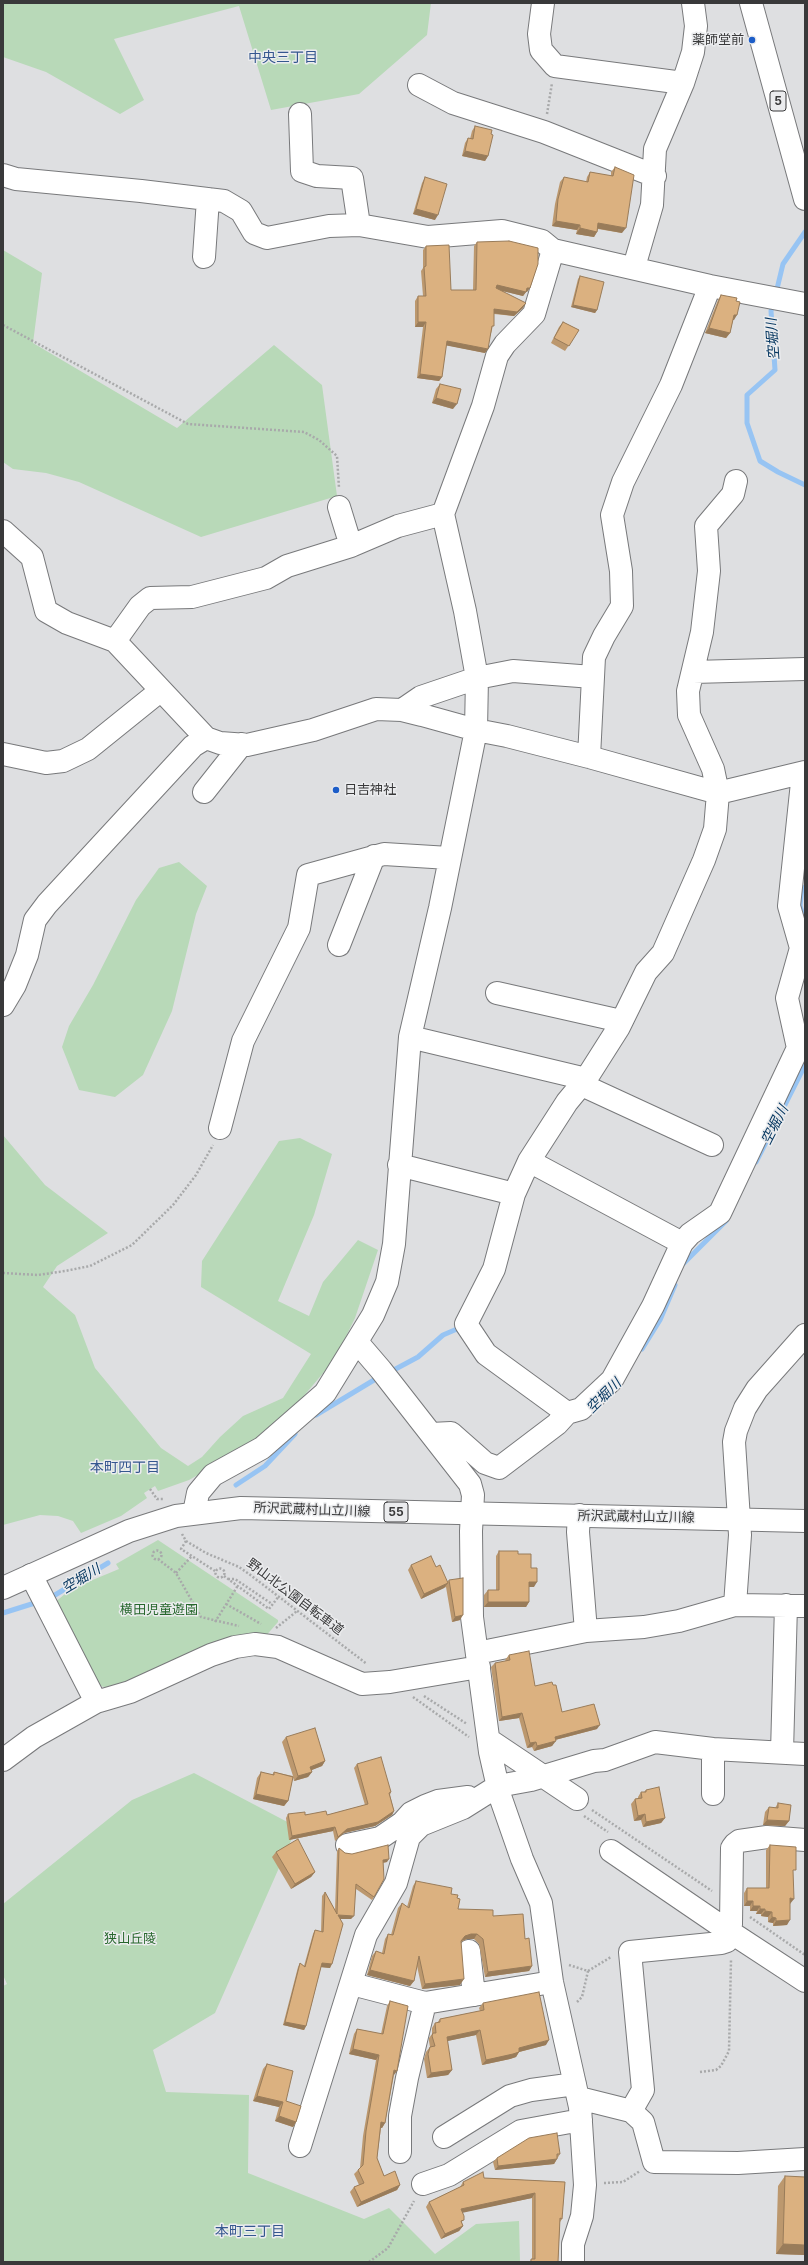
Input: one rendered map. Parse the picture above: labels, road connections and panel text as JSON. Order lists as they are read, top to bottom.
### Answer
{
  "streets": {
    "street": ["5", "所沢武蔵村山立川線", "55"],
    "path": ["野山北公園自転車道"]
  },
  "districts": ["中央三丁目", "本町四丁目", "本町三丁目"],
  "water": ["空堀川"],
  "parks": ["横田児童遊園", "狭山丘陵"],
  "places": ["薬師堂前", "日吉神社"]
}
